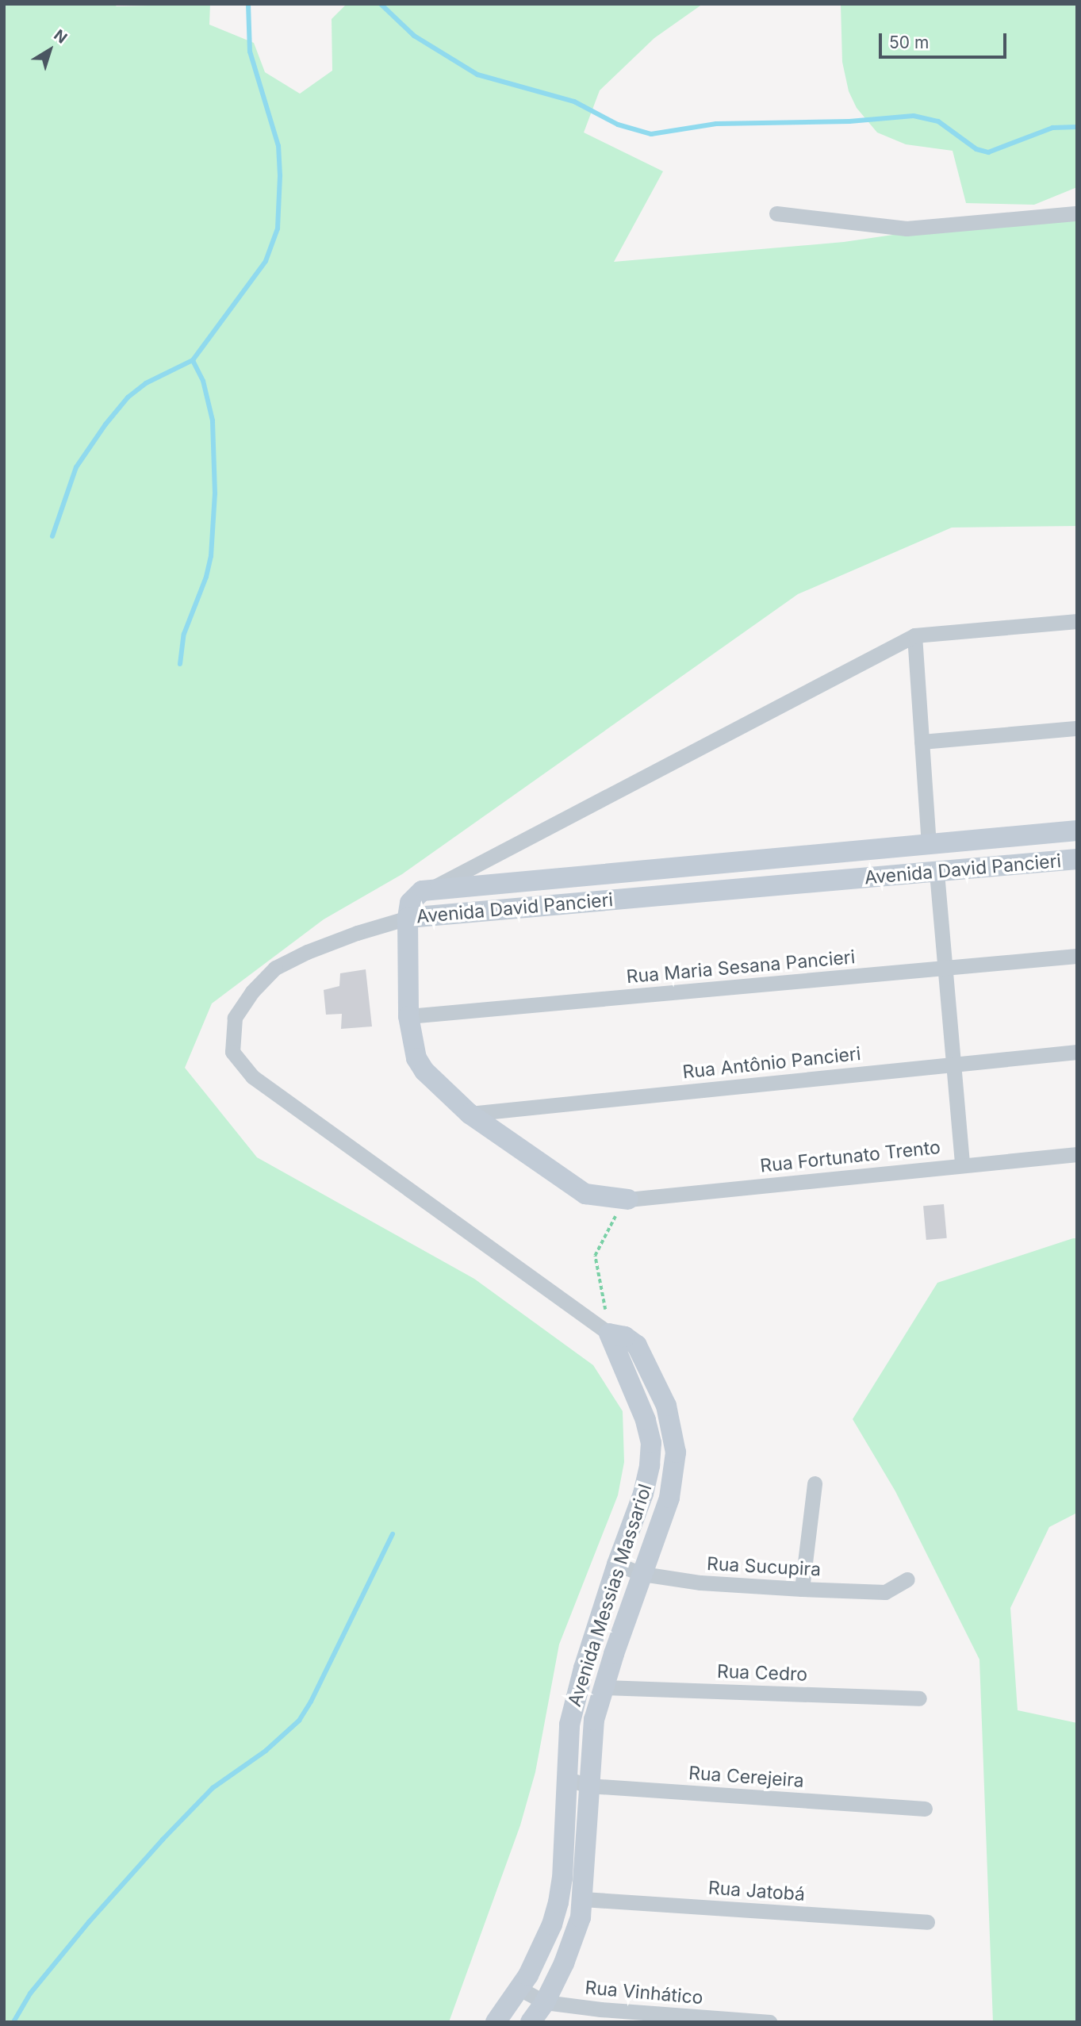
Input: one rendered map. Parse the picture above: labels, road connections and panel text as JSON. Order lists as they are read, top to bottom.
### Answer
{
  "streets": {
    "street": [
      "Avenida David Pancieri",
      "Rua Maria Sesana Pancieri",
      "Rua Antônio Pancieri",
      "Rua Fortunato Trento",
      "Rua Sucupira",
      "Avenida Messias Massariol",
      "Rua Cedro",
      "Rua Cerejeira",
      "Rua Jatobá",
      "Rua Vinhático"
    ]
  },
  "crossings": [
    ["Rua Sucupira", "Avenida Messias Massariol"],
    ["Avenida Messias Massariol", "Rua Cedro"],
    ["Avenida Messias Massariol", "Rua Cerejeira"],
    ["Avenida Messias Massariol", "Rua Jatobá"],
    ["Avenida Messias Massariol", "Rua Vinhático"]
  ],
  "scale_bar": "50 m",
  "north": "top right"
}
